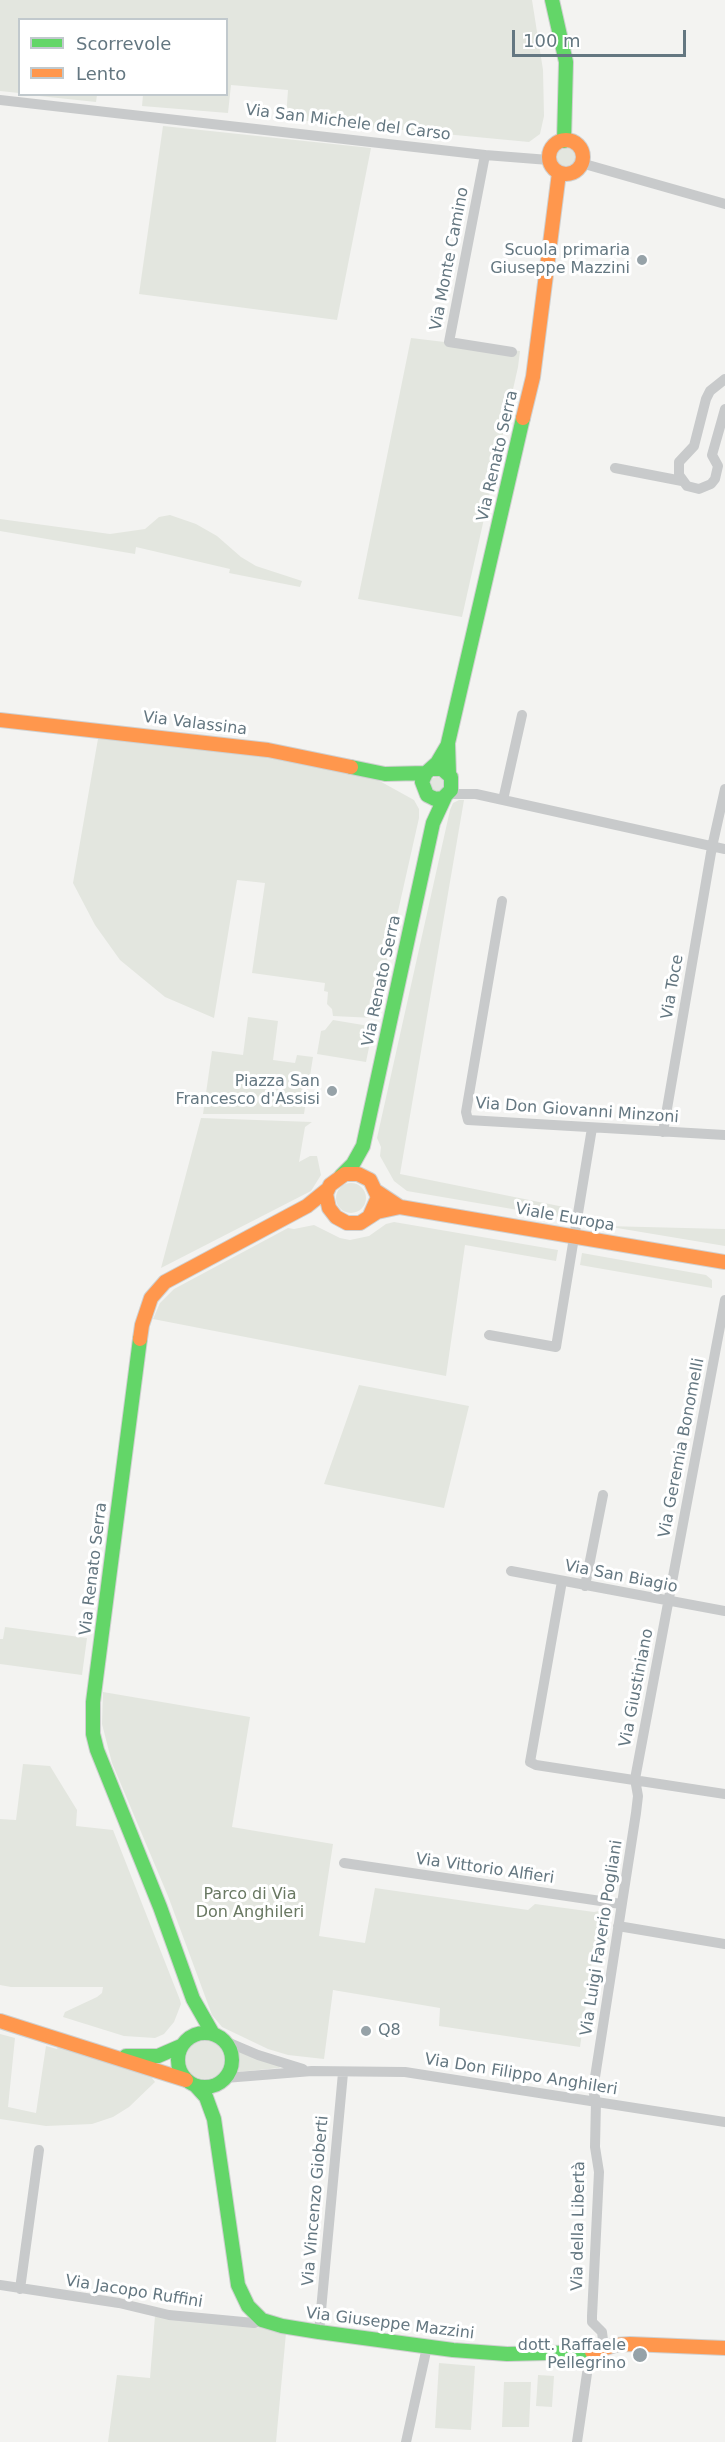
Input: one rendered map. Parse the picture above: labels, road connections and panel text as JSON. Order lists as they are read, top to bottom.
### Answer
{
  "streets": {
    "street": [
      "Via San Michele del Carso",
      "Via Monte Camino",
      "Via Renato Serra",
      "Via Valassina",
      "Via Toce",
      "Via Don Giovanni Minzoni",
      "Viale Europa",
      "Via Geremia Bonomelli",
      "Via San Biagio",
      "Via Giustiniano",
      "Via Vittorio Alfieri",
      "Via Luigi Faverio Pogliani",
      "Via Don Filippo Anghileri",
      "Via Vincenzo Gioberti",
      "Via della Libertà",
      "Via Jacopo Ruffini",
      "Via Giuseppe Mazzini"
    ]
  },
  "crossings": [
    ["Via San Michele del Carso", "Via Monte Camino"],
    ["Via San Michele del Carso", "Via Renato Serra"],
    ["Via Renato Serra", "Via Valassina"],
    ["Via Renato Serra", "Viale Europa"],
    ["Via Renato Serra", "Via Don Filippo Anghileri"],
    ["Via Toce", "Via Don Giovanni Minzoni"],
    ["Via Geremia Bonomelli", "Via San Biagio"],
    ["Via Geremia Bonomelli", "Via Giustiniano"],
    ["Via San Biagio", "Via Giustiniano"],
    ["Via Giustiniano", "Via Luigi Faverio Pogliani"],
    ["Via Vittorio Alfieri", "Via Luigi Faverio Pogliani"],
    ["Via Luigi Faverio Pogliani", "Via Don Filippo Anghileri"],
    ["Via Luigi Faverio Pogliani", "Via della Libertà"],
    ["Via Don Filippo Anghileri", "Via Vincenzo Gioberti"],
    ["Via Don Filippo Anghileri", "Via della Libertà"],
    ["Via Vincenzo Gioberti", "Via Giuseppe Mazzini"],
    ["Via della Libertà", "Via Giuseppe Mazzini"],
    ["Via Jacopo Ruffini", "Via Giuseppe Mazzini"]
  ],
  "parks": ["Parco di Via Don Anghileri"],
  "places": [
    "Scuola primaria Giuseppe Mazzini",
    "Piazza San Francesco d'Assisi",
    "Q8",
    "dott. Raffaele Pellegrino"
  ],
  "legend": ["Scorrevole", "Lento"],
  "scale_bar": "100 m"
}
